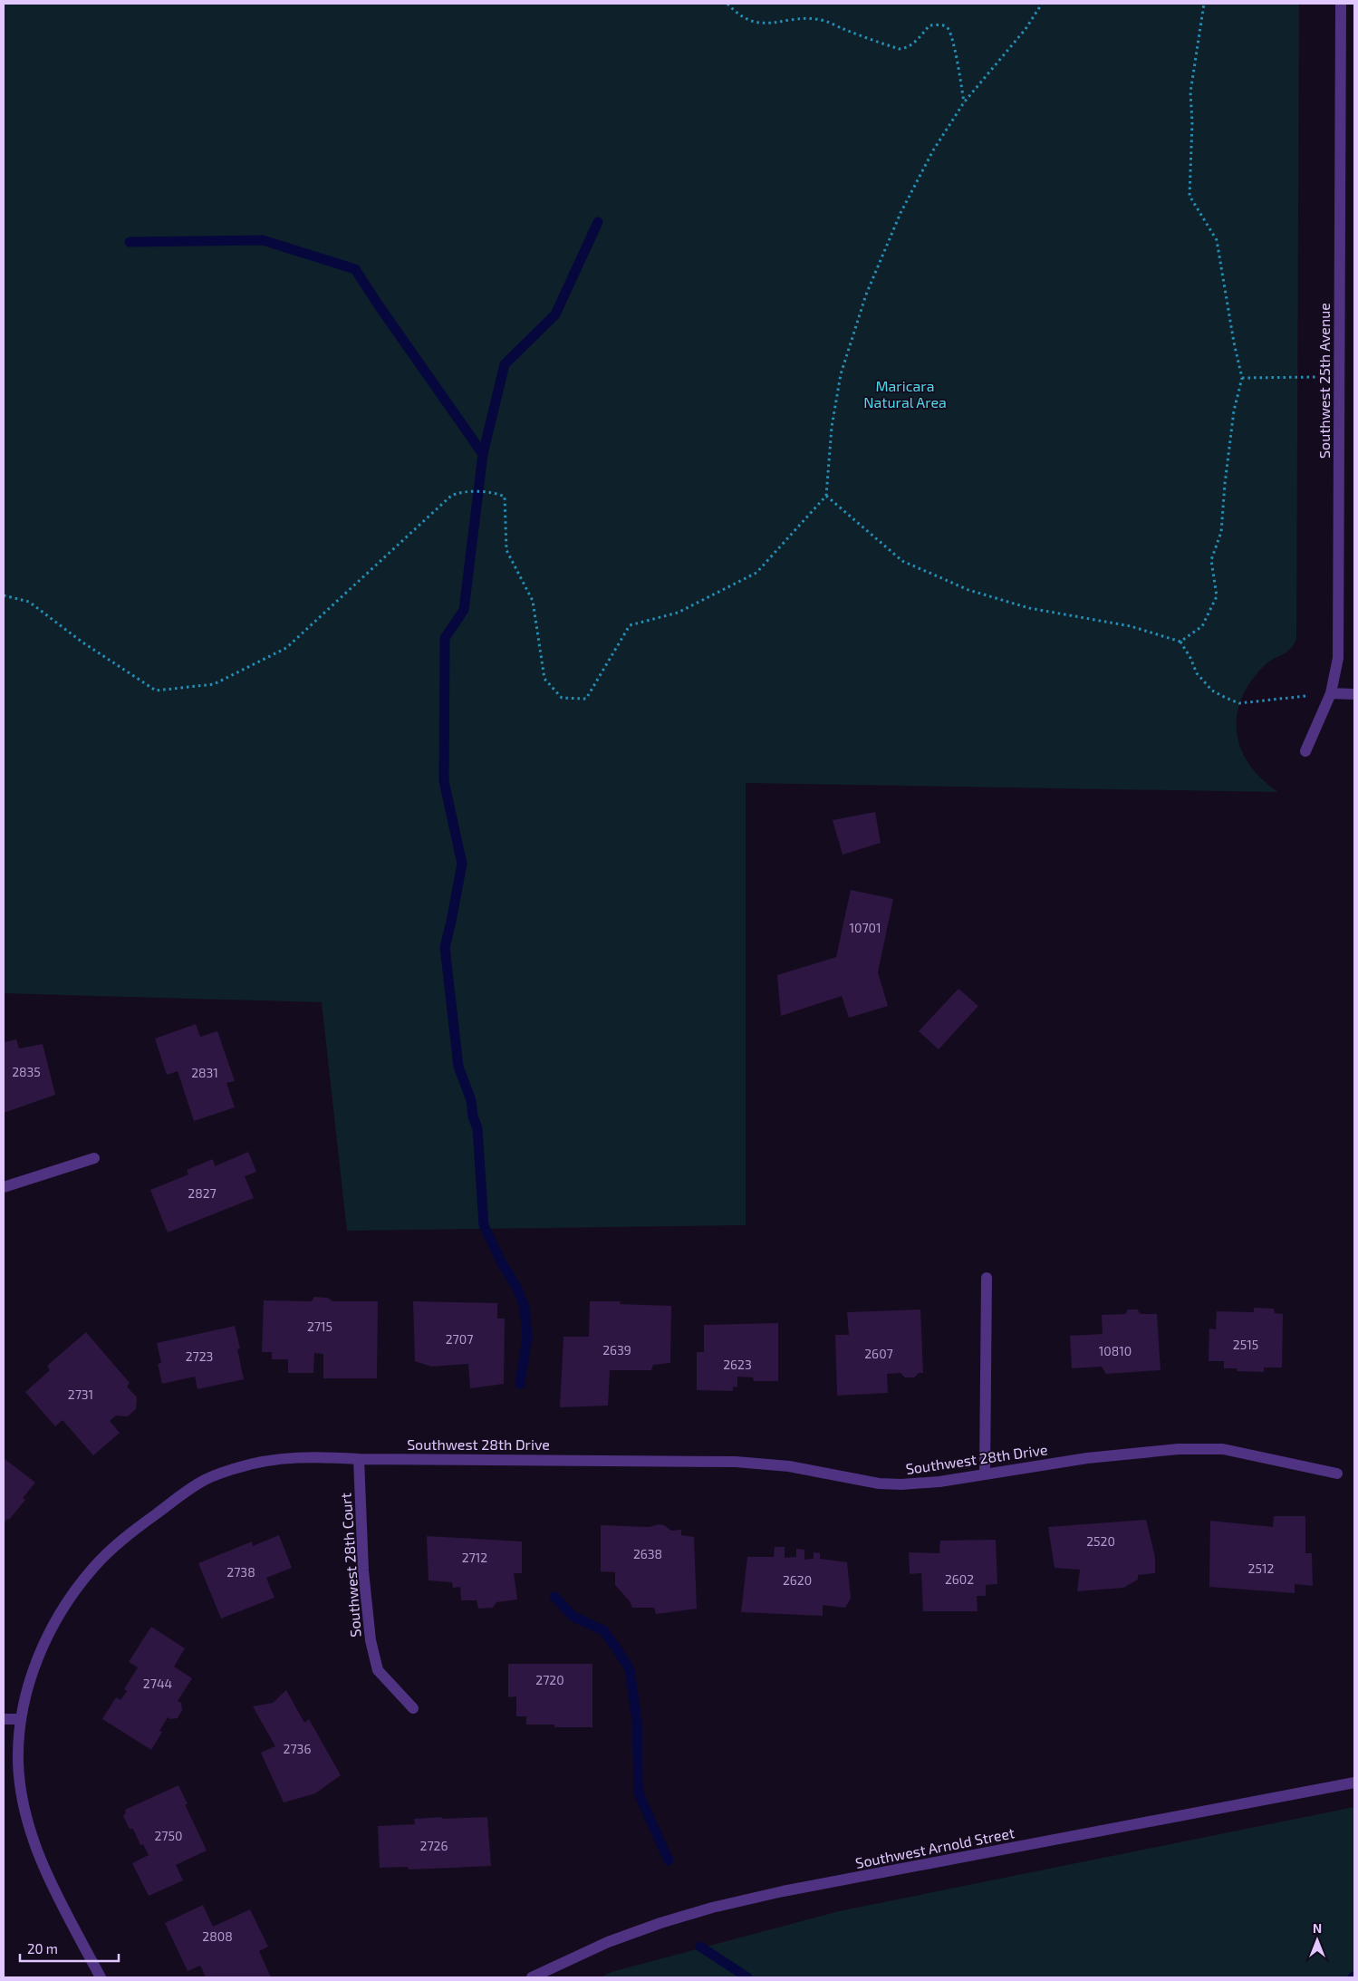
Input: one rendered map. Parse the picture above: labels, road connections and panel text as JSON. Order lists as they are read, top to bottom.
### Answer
{
  "streets": {
    "street": [
      "Southwest 25th Avenue",
      "Southwest 28th Drive",
      "Southwest 28th Court",
      "Southwest Arnold Street"
    ]
  },
  "crossings": [
    ["Southwest 28th Drive", "Southwest 28th Court"]
  ],
  "parks": ["Maricara Natural Area"],
  "house_numbers": [
    "10701",
    "2835",
    "2831",
    "2827",
    "2715",
    "2707",
    "2515",
    "2639",
    "10810",
    "2607",
    "2723",
    "2623",
    "2731",
    "2520",
    "2638",
    "2712",
    "2512",
    "2738",
    "2602",
    "2620",
    "2720",
    "2744",
    "2736",
    "2750",
    "2726",
    "2808"
  ],
  "scale_bar": "20 m",
  "north": "top"
}
